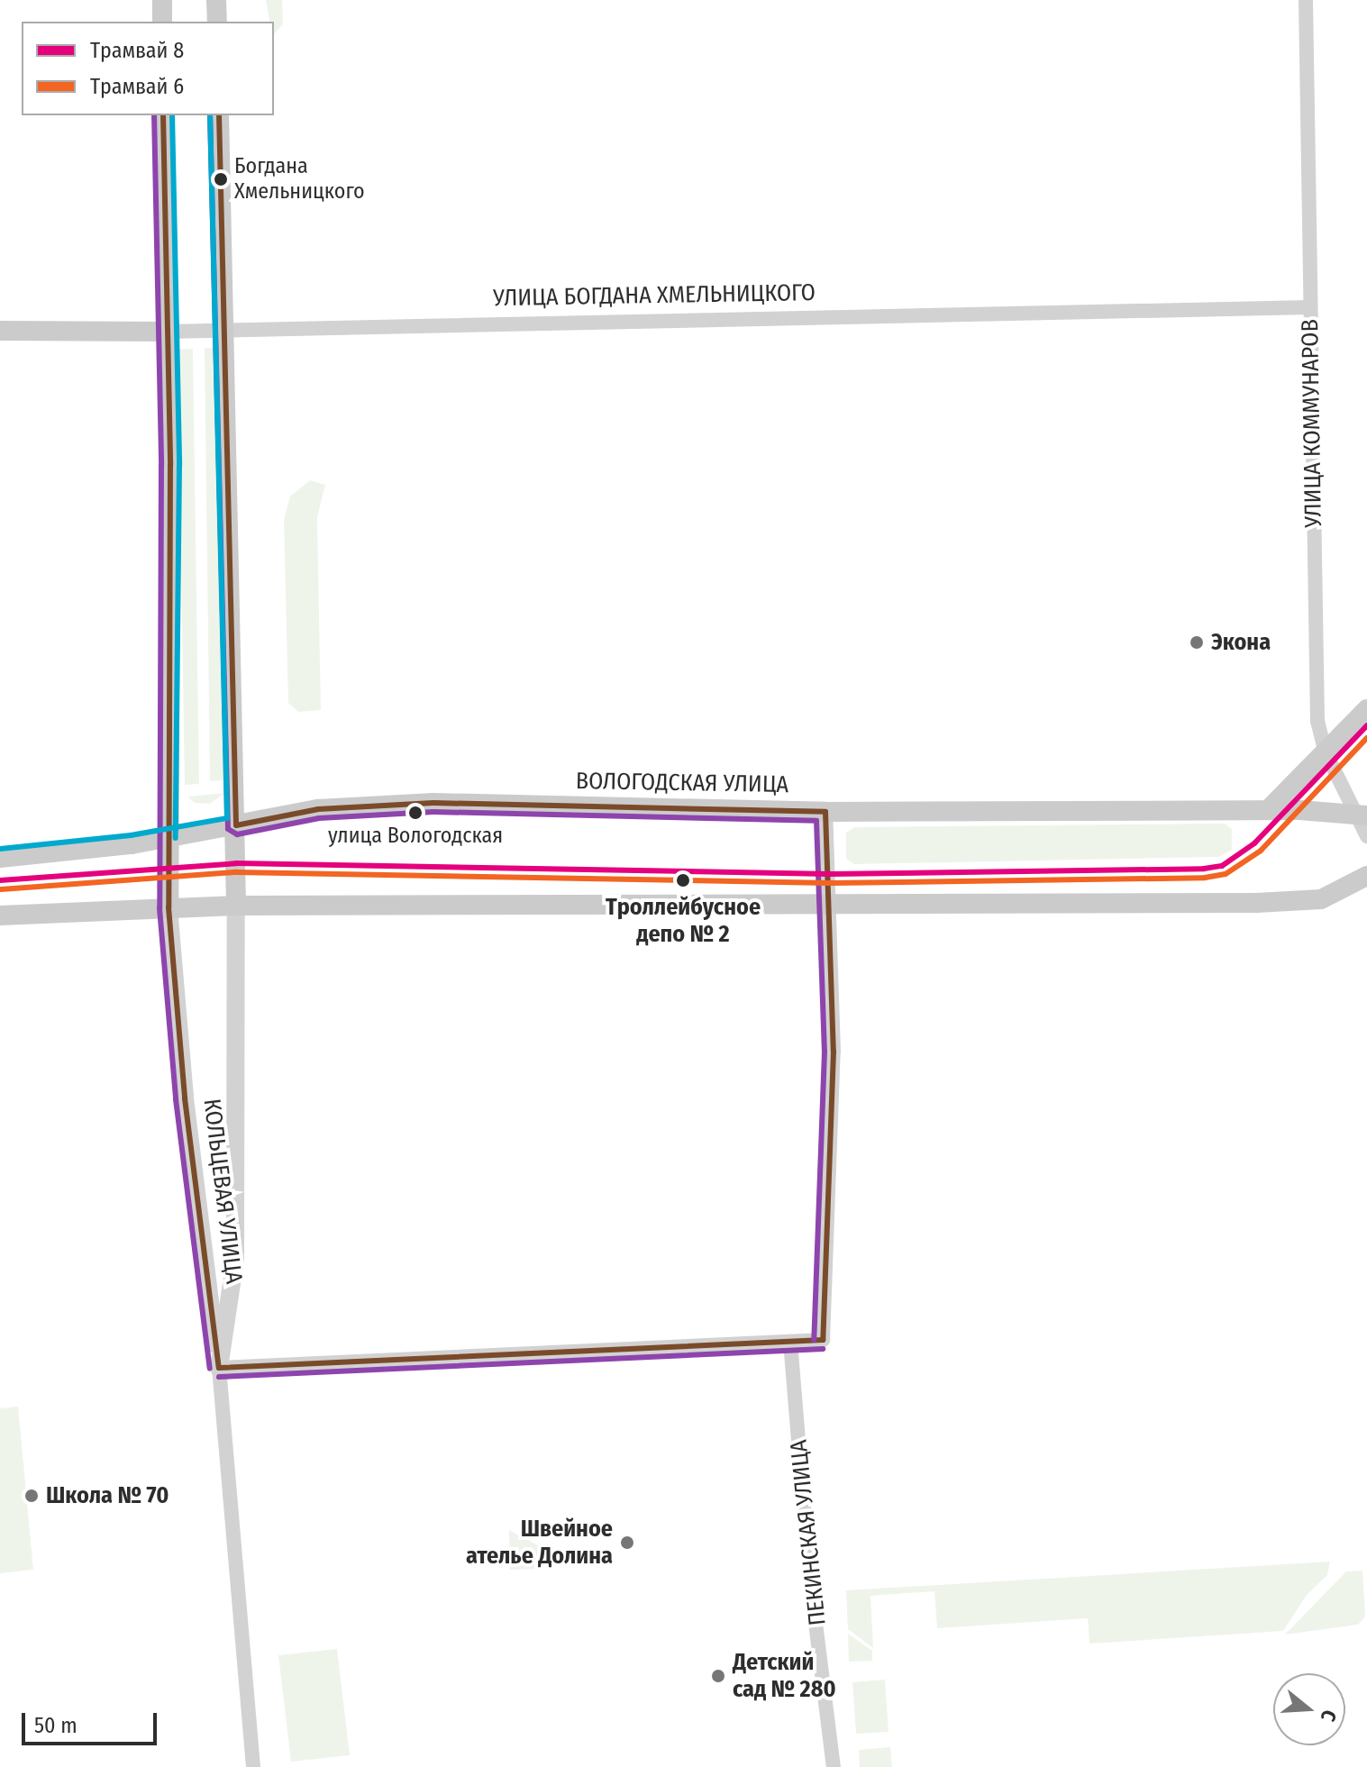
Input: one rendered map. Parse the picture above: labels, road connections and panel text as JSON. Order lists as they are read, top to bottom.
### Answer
{
  "streets": {
    "main road": ["УЛИЦА БОГДАНА ХМЕЛЬНИЦКОГО", "ВОЛОГОДСКАЯ УЛИЦА", "КОЛЬЦЕВАЯ УЛИЦА"],
    "street": ["УЛИЦА КОММУНАРОВ", "ПЕКИНСКАЯ УЛИЦА"]
  },
  "crossings": [
    ["УЛИЦА БОГДАНА ХМЕЛЬНИЦКОГО", "УЛИЦА КОММУНАРОВ"],
    ["УЛИЦА БОГДАНА ХМЕЛЬНИЦКОГО", "КОЛЬЦЕВАЯ УЛИЦА"],
    ["УЛИЦА КОММУНАРОВ", "ВОЛОГОДСКАЯ УЛИЦА"],
    ["ВОЛОГОДСКАЯ УЛИЦА", "КОЛЬЦЕВАЯ УЛИЦА"]
  ],
  "places": [
    "Богдана Хмельницкого",
    "Экона",
    "улица Вологодская",
    "Троллейбусное депо № 2",
    "Школа № 70",
    "Швейное ателье Долина",
    "Детский сад № 280"
  ],
  "lines": ["transit line 8", "tram line 8", "tram line 6"],
  "legend": ["Трамвай 8", "Трамвай 6"],
  "scale_bar": "50 m",
  "north": "right"
}
